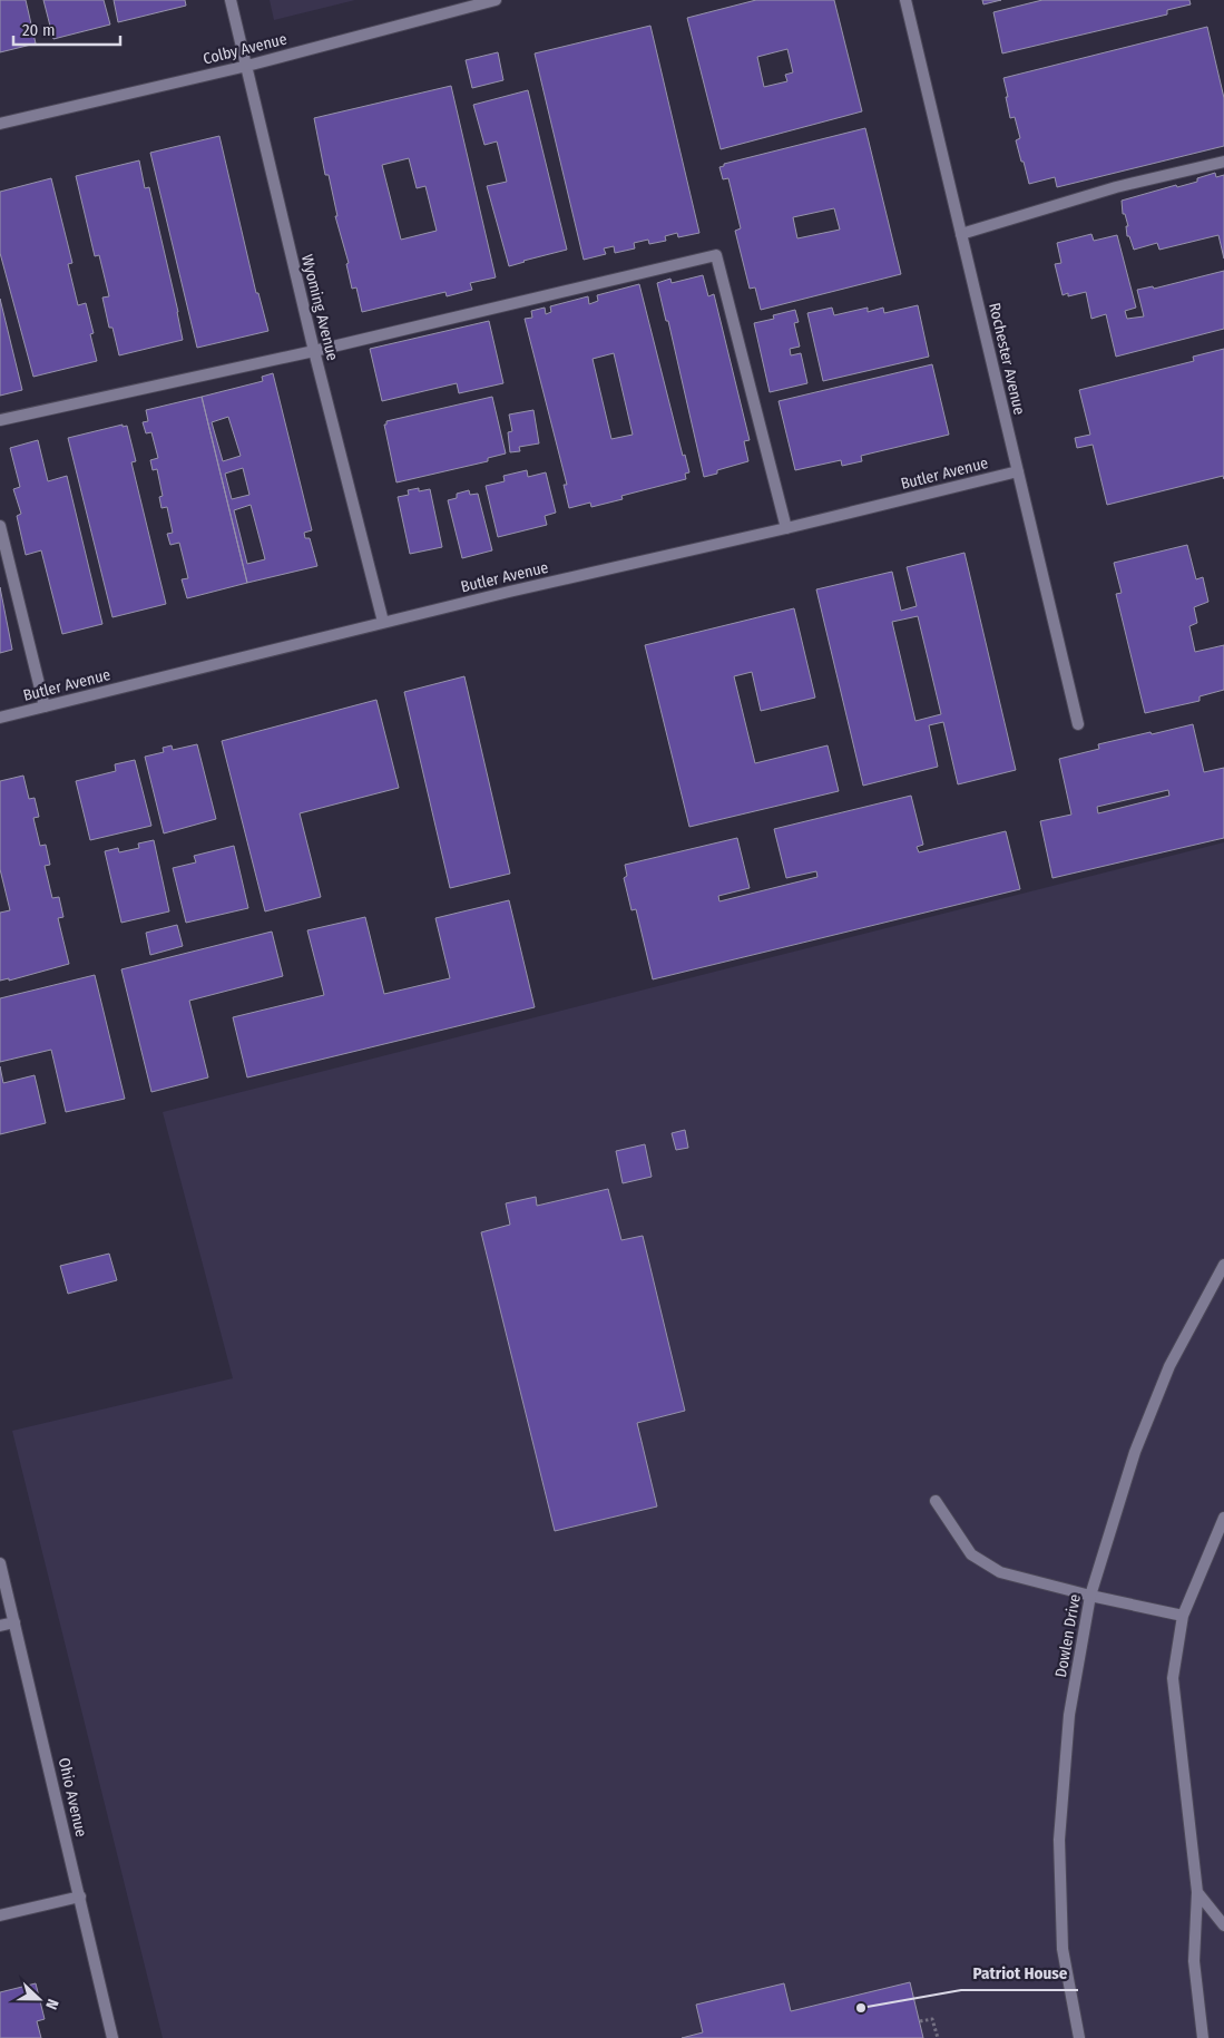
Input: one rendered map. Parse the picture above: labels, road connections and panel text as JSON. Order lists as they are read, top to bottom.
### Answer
{
  "streets": {
    "street": [
      "Colby Avenue",
      "Wyoming Avenue",
      "Rochester Avenue",
      "Butler Avenue",
      "Dowlen Drive",
      "Ohio Avenue"
    ]
  },
  "crossings": [
    ["Colby Avenue", "Wyoming Avenue"],
    ["Wyoming Avenue", "Butler Avenue"],
    ["Rochester Avenue", "Butler Avenue"]
  ],
  "places": ["Patriot House"],
  "scale_bar": "20 m",
  "north": "right"
}
